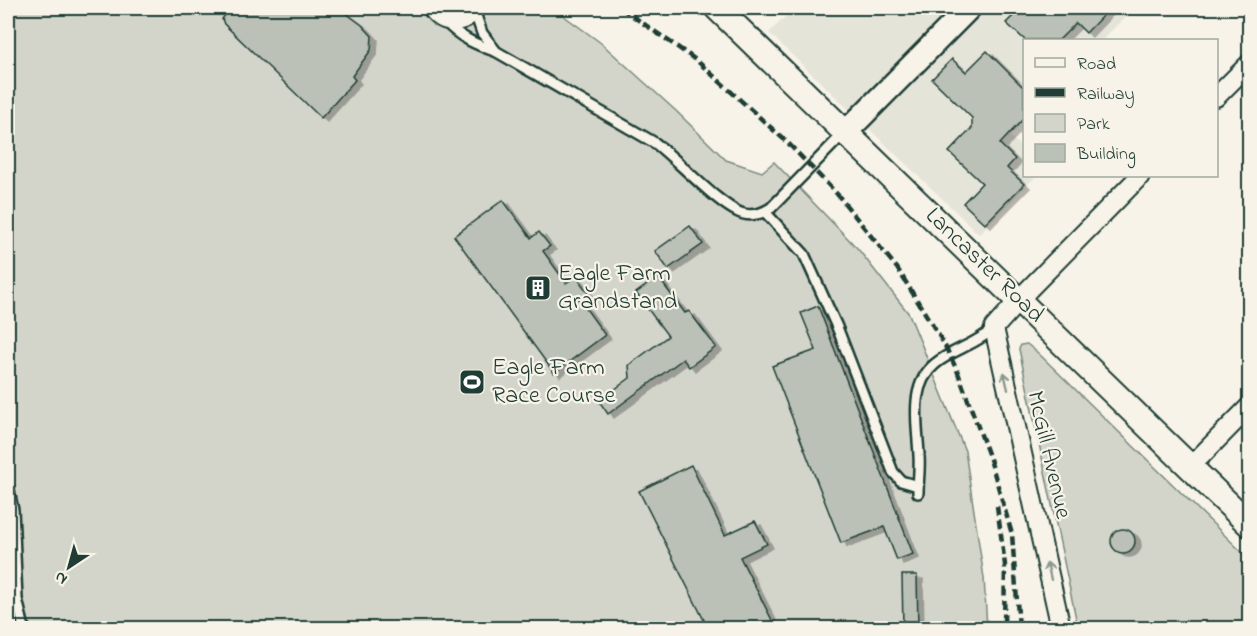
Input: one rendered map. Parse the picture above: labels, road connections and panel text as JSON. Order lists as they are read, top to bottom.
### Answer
{
  "streets": {
    "main road": ["Lancaster Road"],
    "street": ["McGill Avenue"]
  },
  "one_way": ["McGill Avenue"],
  "places": {
    "building": ["Eagle Farm Grandstand"],
    "sports": ["Eagle Farm Race Course"]
  },
  "legend": [
    "Road",
    "Railway",
    "Park",
    "Building"
  ],
  "north": "bottom left"
}
